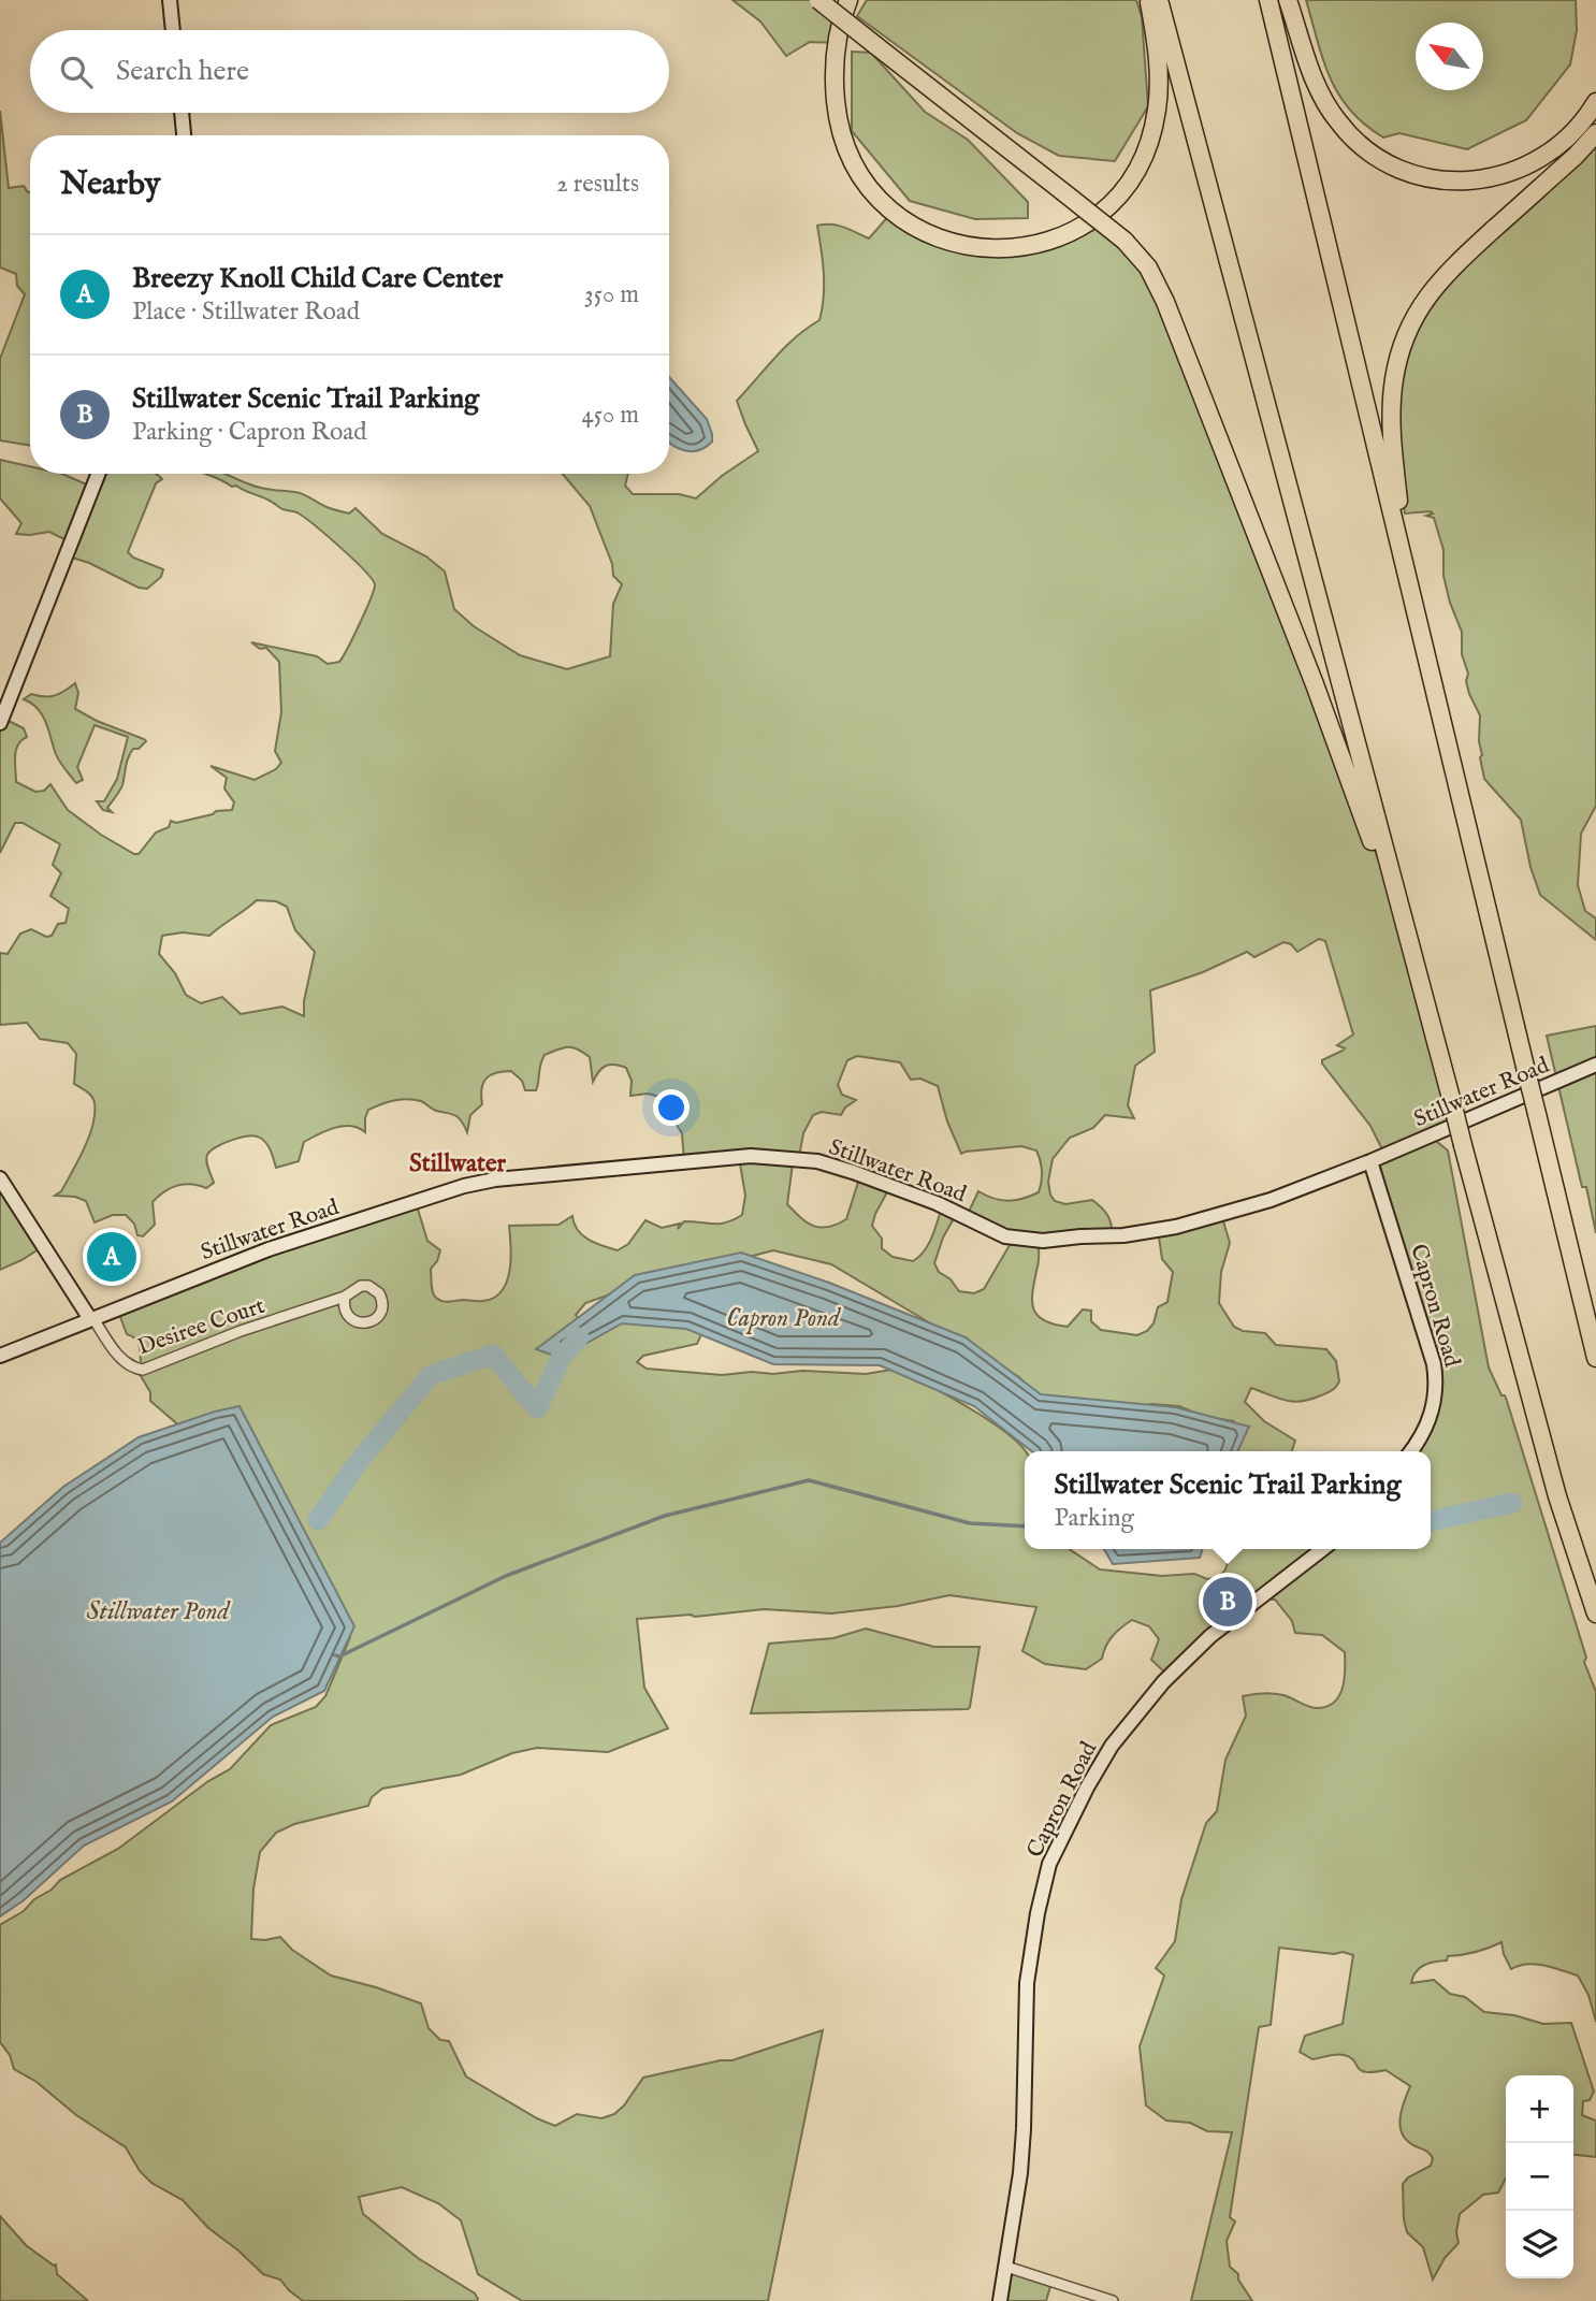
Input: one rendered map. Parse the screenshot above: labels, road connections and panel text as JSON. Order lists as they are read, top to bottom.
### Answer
{
  "streets": {
    "street": ["Stillwater Road", "Capron Road", "Desiree Court"]
  },
  "crossings": [
    ["Stillwater Road", "Capron Road"],
    ["Stillwater Road", "Desiree Court"]
  ],
  "districts": ["Stillwater"],
  "water": ["Capron Pond", "Stillwater Pond"],
  "north": "top left",
  "page": {
    "search": "Search here",
    "heading": ["Nearby", "2 results"],
    "list": [
      {
        "mark": "A",
        "name": "Breezy Knoll Child Care Center",
        "note": "Place · Stillwater Road",
        "value": "350 m"
      },
      {
        "mark": "B",
        "name": "Stillwater Scenic Trail Parking",
        "note": "Parking · Capron Road",
        "value": "450 m"
      }
    ],
    "pins": ["A", "B"],
    "popup": ["Stillwater Scenic Trail Parking", "Parking"],
    "map_buttons": ["+", "−"]
  }
}
